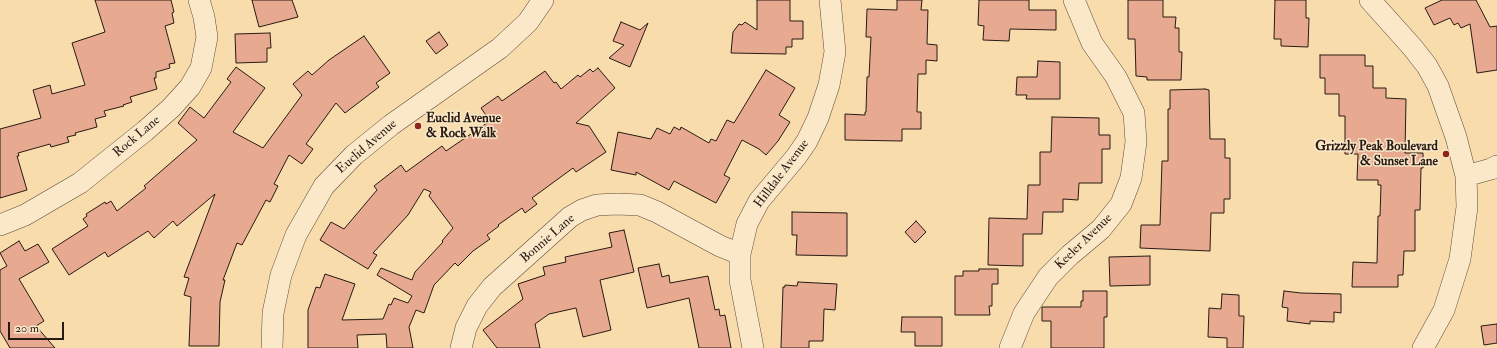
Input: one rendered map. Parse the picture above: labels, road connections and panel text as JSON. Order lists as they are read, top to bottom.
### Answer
{
  "streets": {
    "street": [
      "Rock Lane",
      "Euclid Avenue",
      "Hilldale Avenue",
      "Bonnie Lane",
      "Keeler Avenue"
    ]
  },
  "crossings": [
    ["Hilldale Avenue", "Bonnie Lane"]
  ],
  "places": ["Euclid Avenue & Rock Walk", "Grizzly Peak Boulevard & Sunset Lane"],
  "scale_bar": "20 m"
}
